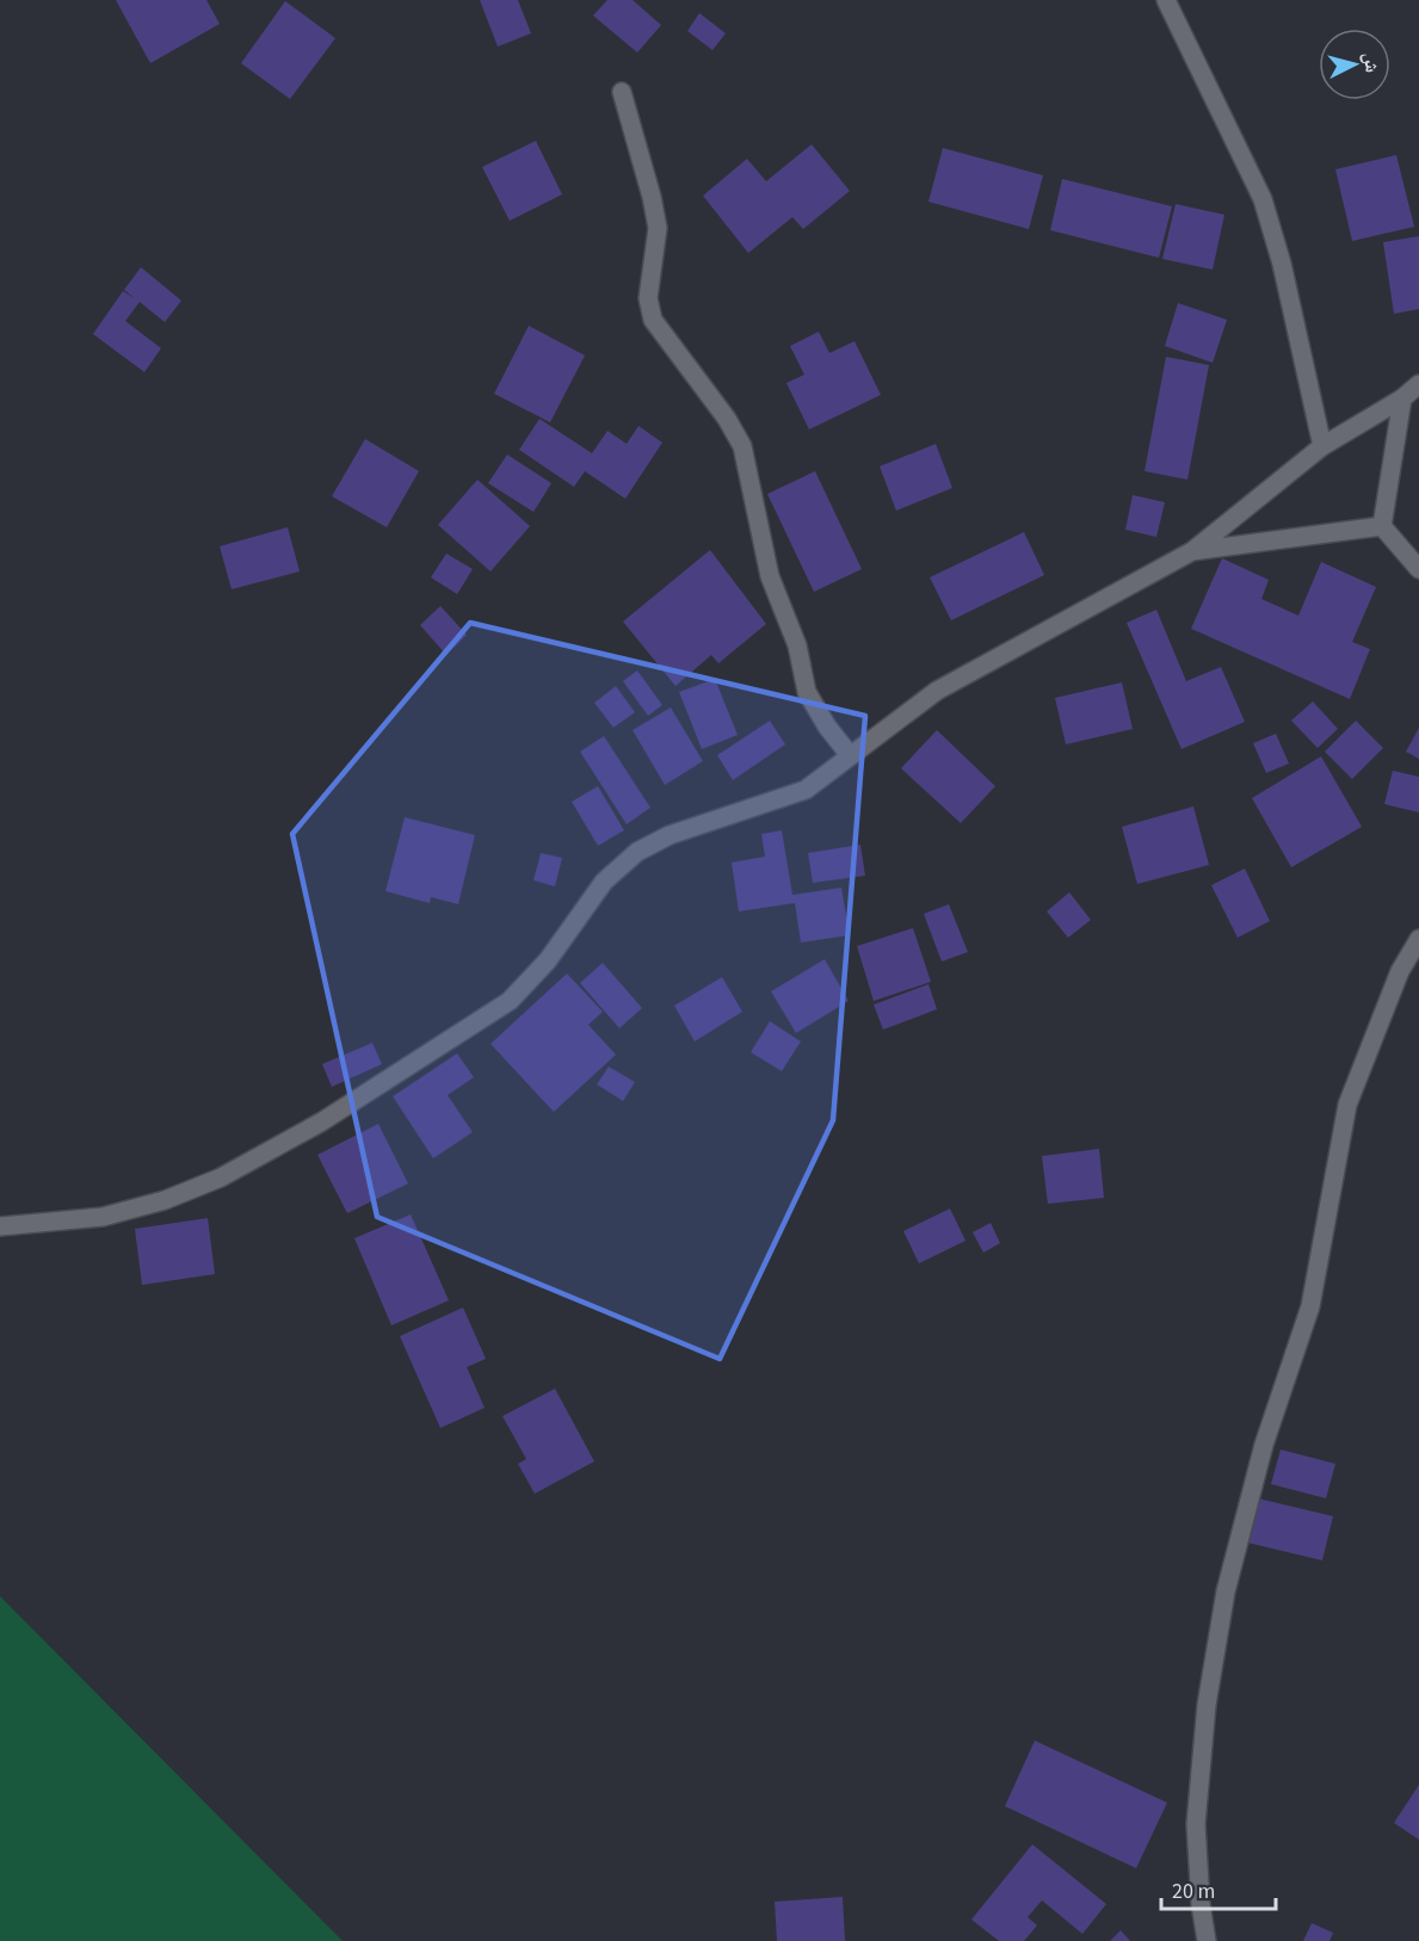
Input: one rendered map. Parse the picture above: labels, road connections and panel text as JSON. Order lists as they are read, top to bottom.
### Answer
{
  "scale_bar": "20 m",
  "north": "right"
}
